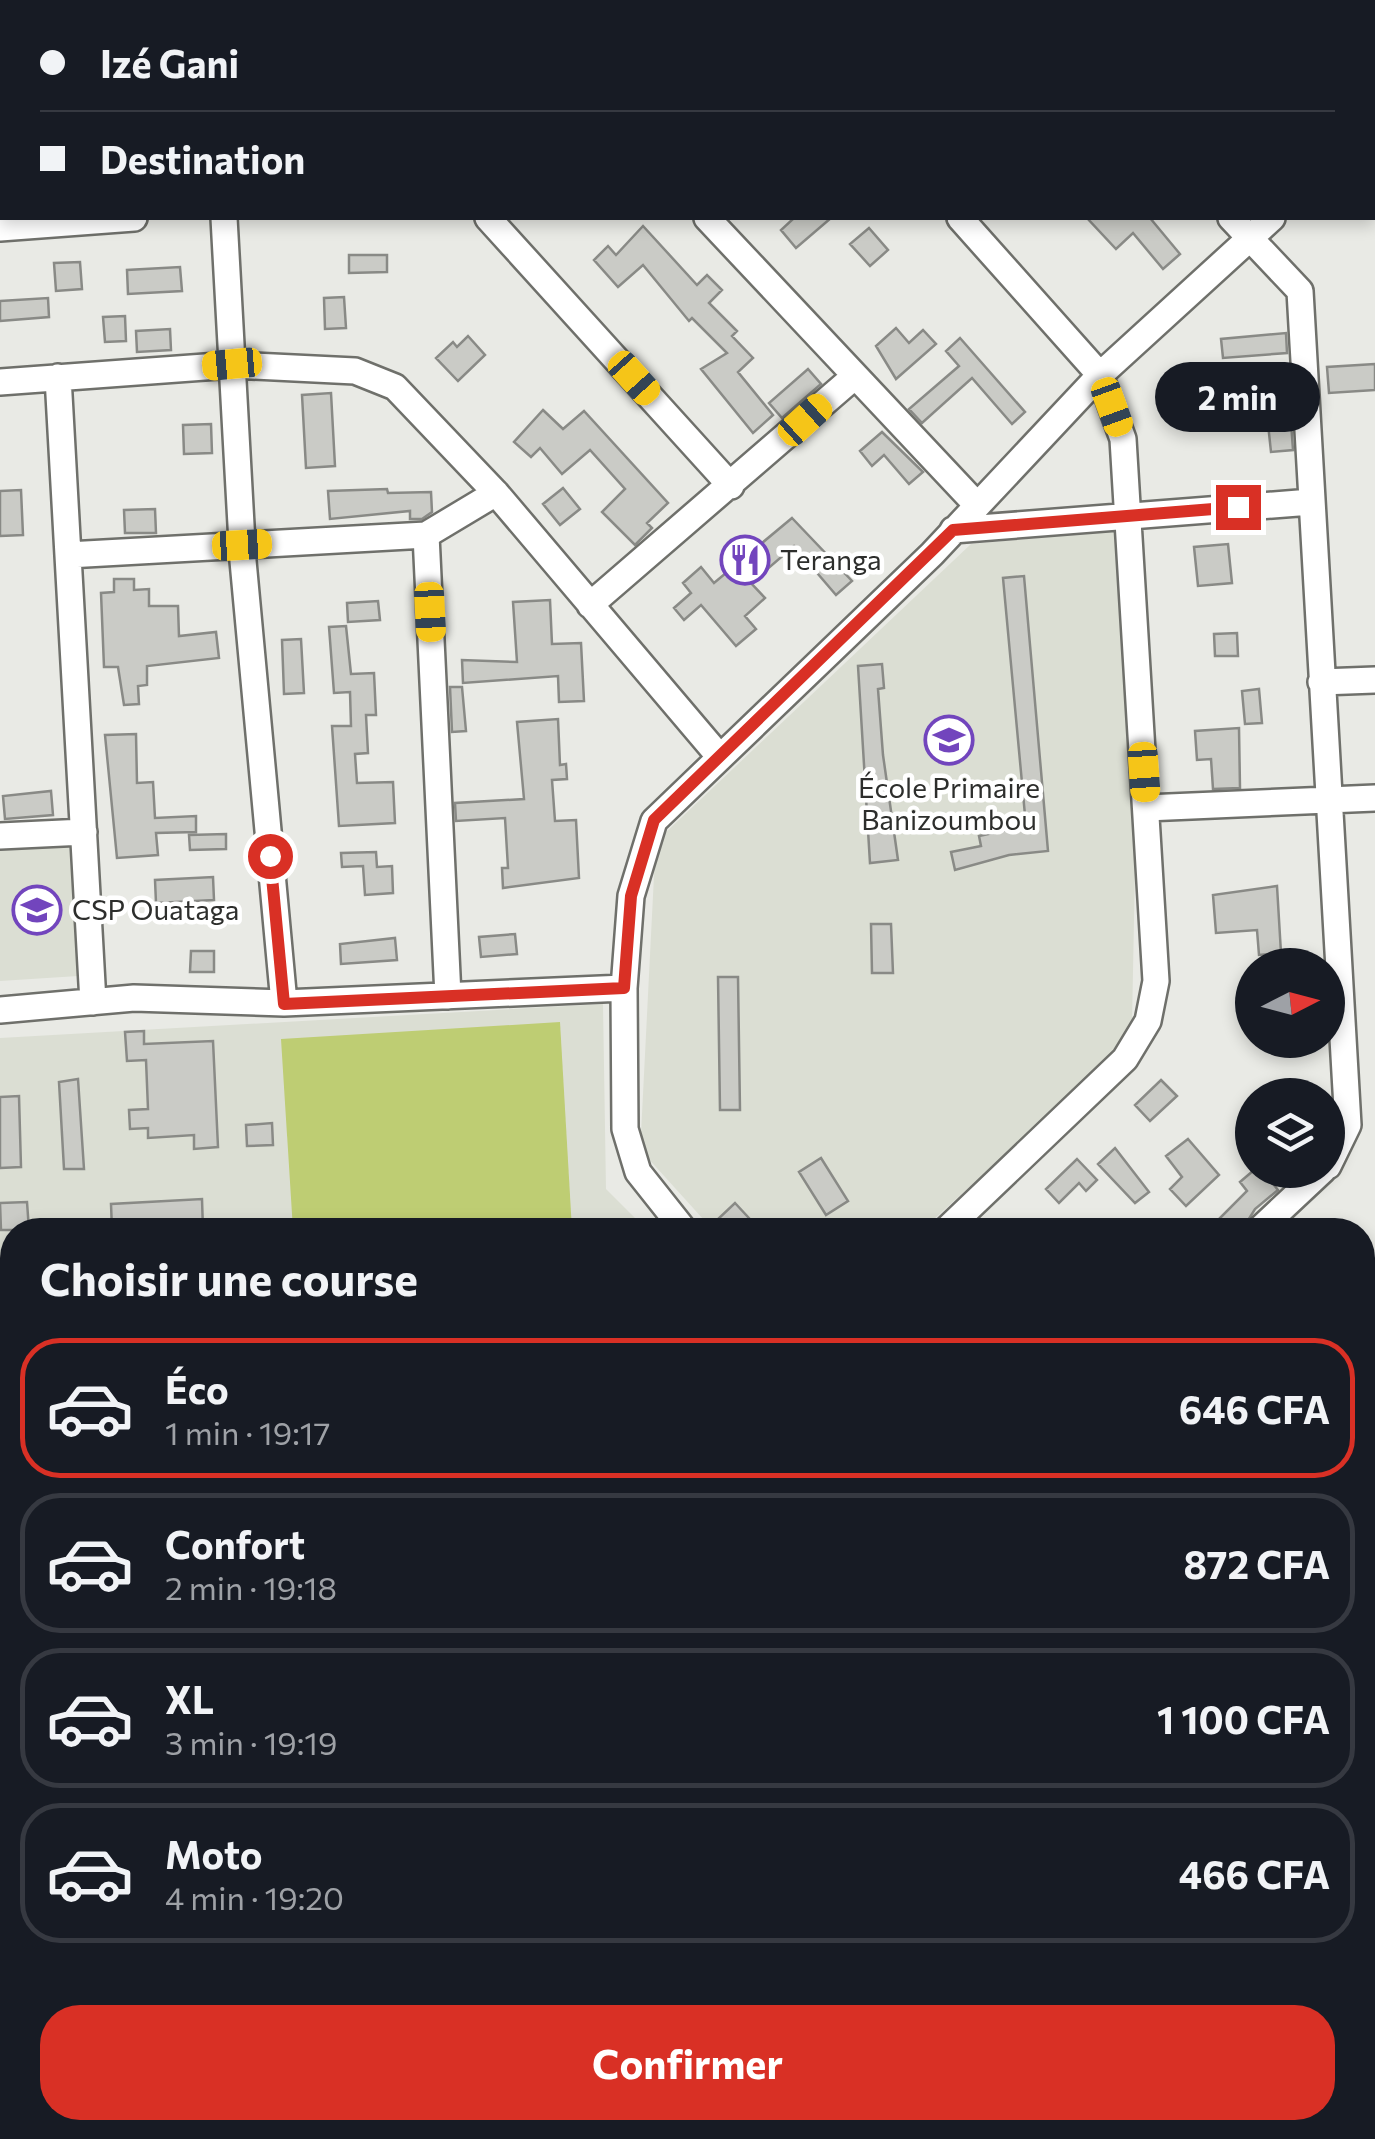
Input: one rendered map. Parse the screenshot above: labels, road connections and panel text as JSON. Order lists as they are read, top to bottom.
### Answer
{
  "places": {
    "restaurant": ["Teranga"],
    "school or university": ["École Primaire Banizoumbou", "CSP Ouataga"]
  },
  "north": "right",
  "page": {
    "banner": ["Izé Gani", "Destination"],
    "bubble": "2 min",
    "heading": "Choisir une course",
    "list": [
      {
        "name": "Éco",
        "note": "1 min · 19:17",
        "value": "646 CFA"
      },
      {
        "name": "Confort",
        "note": "2 min · 19:18",
        "value": "872 CFA"
      },
      {
        "name": "XL",
        "note": "3 min · 19:19",
        "value": "1 100 CFA"
      },
      {
        "name": "Moto",
        "note": "4 min · 19:20",
        "value": "466 CFA"
      }
    ],
    "buttons": "Confirmer"
  }
}
